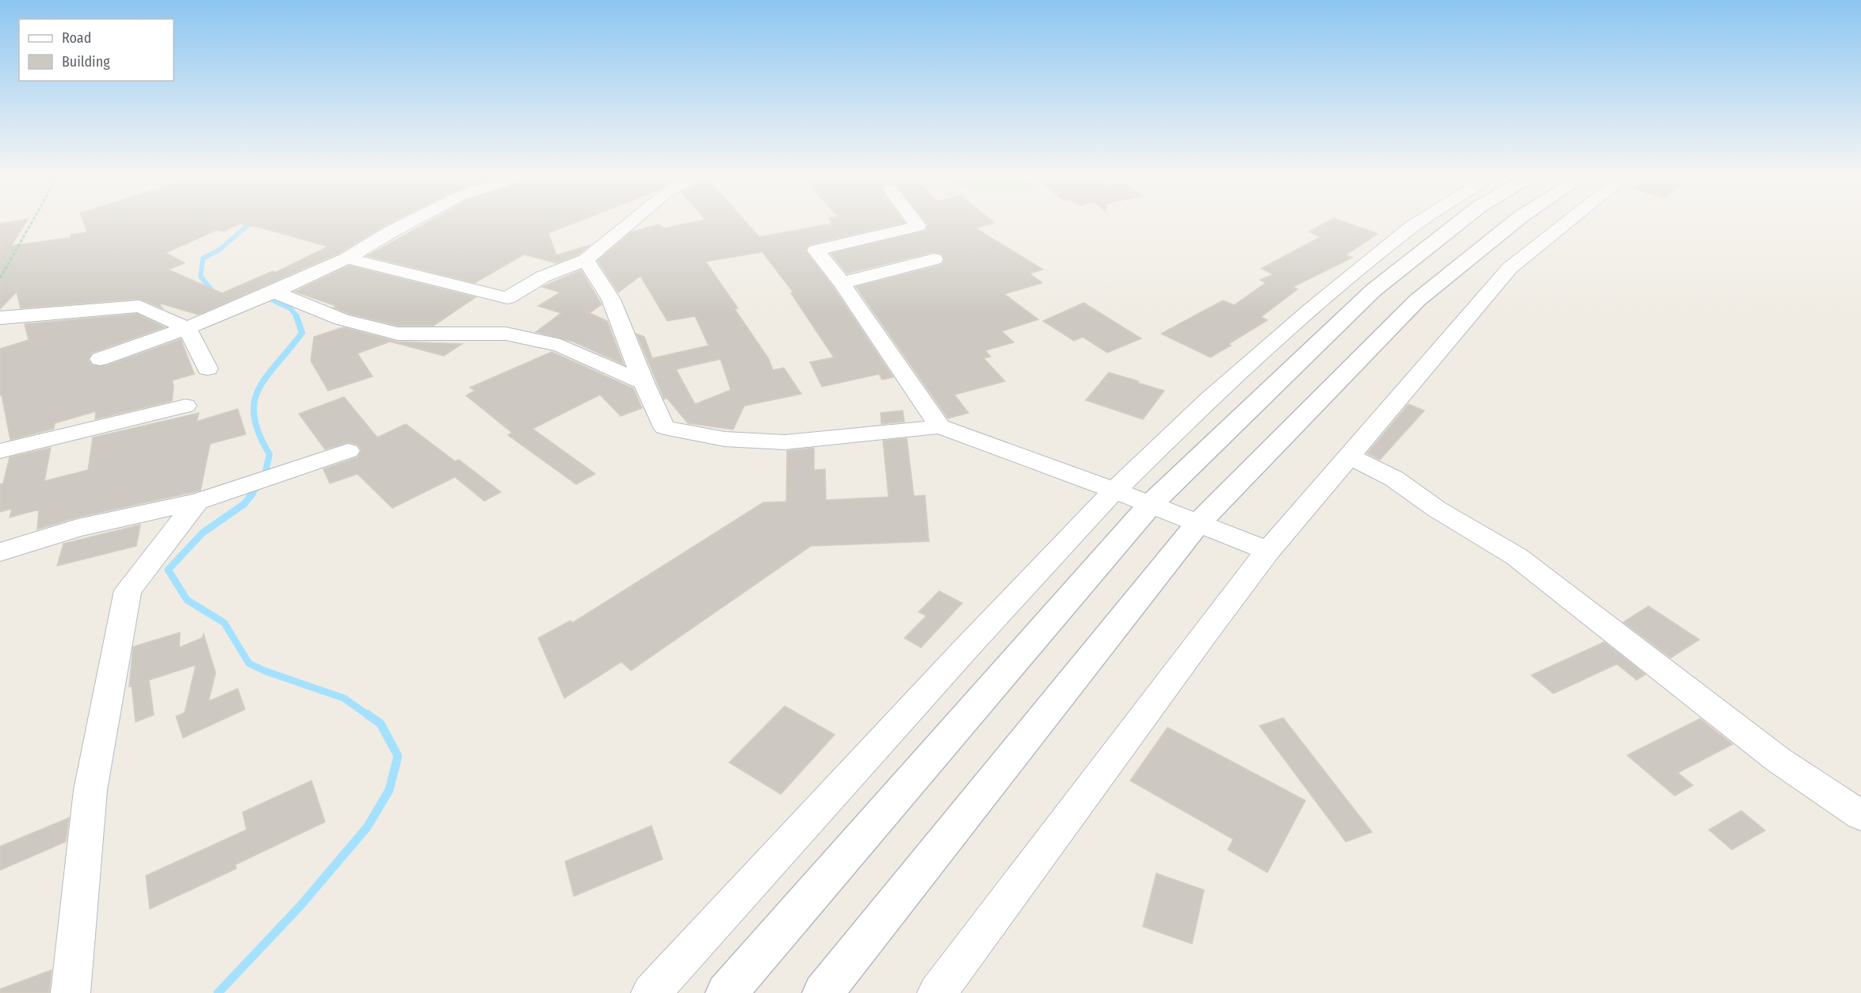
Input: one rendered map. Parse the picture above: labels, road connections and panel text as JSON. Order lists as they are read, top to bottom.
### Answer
{
  "legend": ["Road", "Building"]
}
